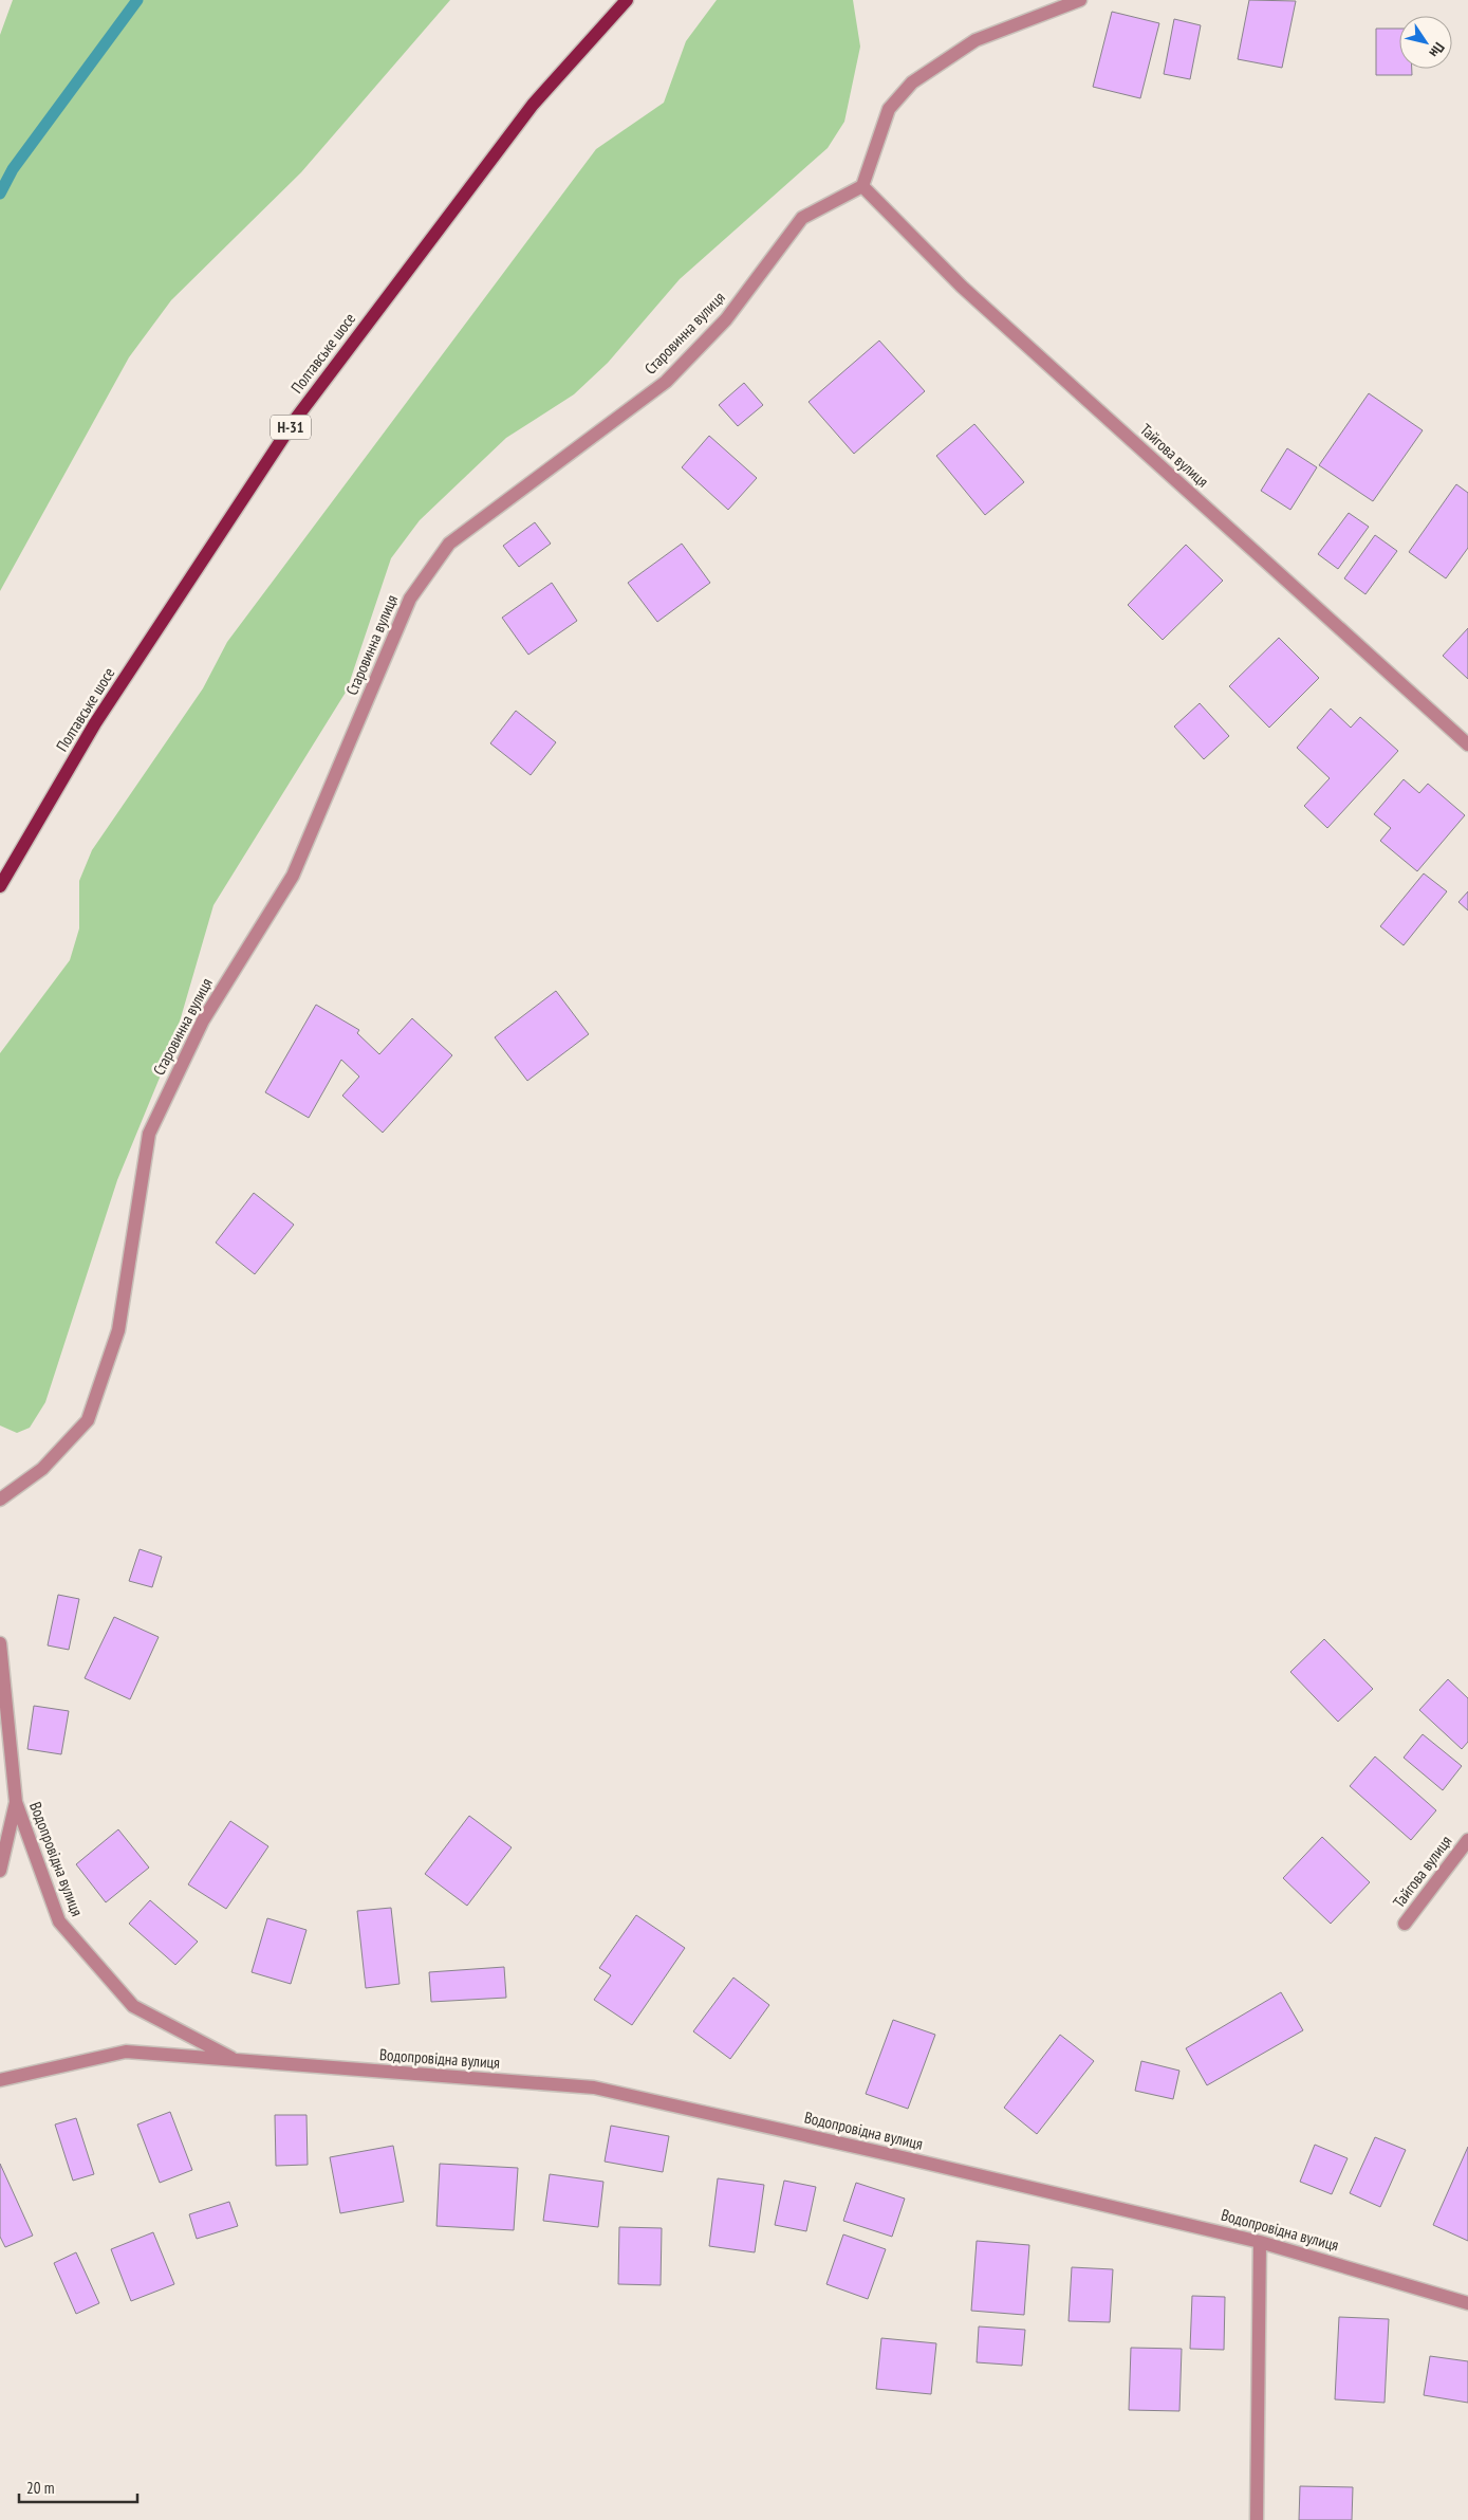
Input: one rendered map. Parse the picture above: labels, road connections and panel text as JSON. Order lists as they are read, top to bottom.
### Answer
{
  "streets": {
    "main road": ["Полтавське шосе", "Н-31"],
    "street": ["Старовинна вулиця", "Тайгова вулиця", "Водопровідна вулиця"]
  },
  "crossings": [
    ["Старовинна вулиця", "Тайгова вулиця"]
  ],
  "scale_bar": "20 m",
  "north": "bottom right"
}
